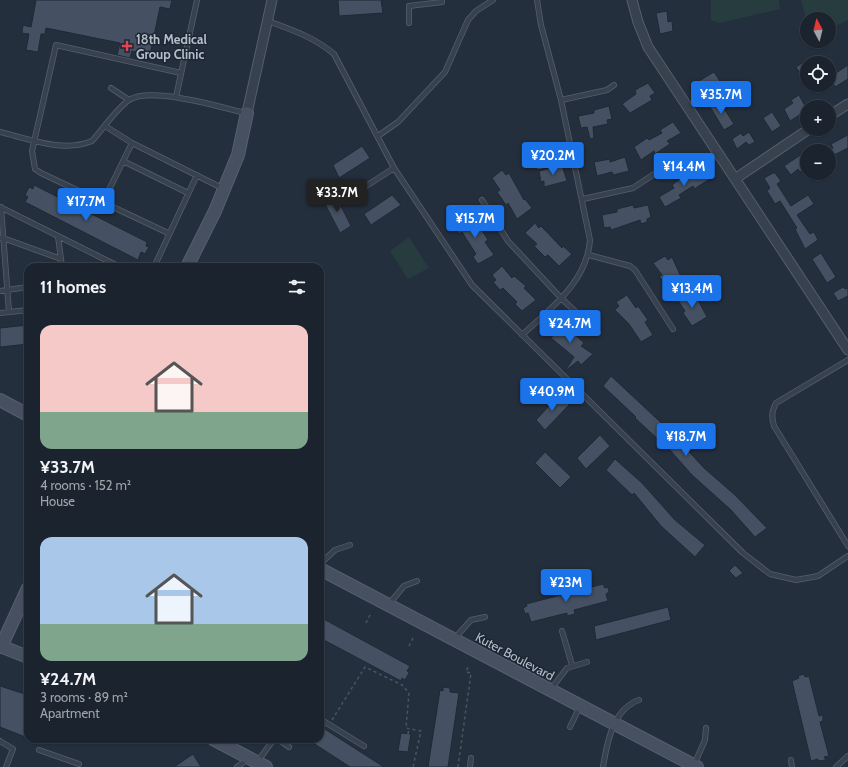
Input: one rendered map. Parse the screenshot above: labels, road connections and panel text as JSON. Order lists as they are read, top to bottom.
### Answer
{
  "streets": {
    "street": ["Kuter Boulevard"]
  },
  "places": {
    "health": ["18th Medical Group Clinic"]
  },
  "north": "top",
  "page": {
    "map_buttons": ["+", "−"],
    "price": [
      "¥35.7M",
      "¥20.2M",
      "¥14.4M",
      "¥33.7M",
      "¥17.7M",
      "¥15.7M",
      "¥13.4M",
      "¥24.7M",
      "¥40.9M",
      "¥18.7M",
      "¥23M"
    ],
    "heading": "11 homes",
    "list": [
      {
        "name": "¥33.7M",
        "note": "4 rooms · 152 m² · House"
      },
      {
        "name": "¥24.7M",
        "note": "3 rooms · 89 m² · Apartment"
      }
    ]
  }
}
